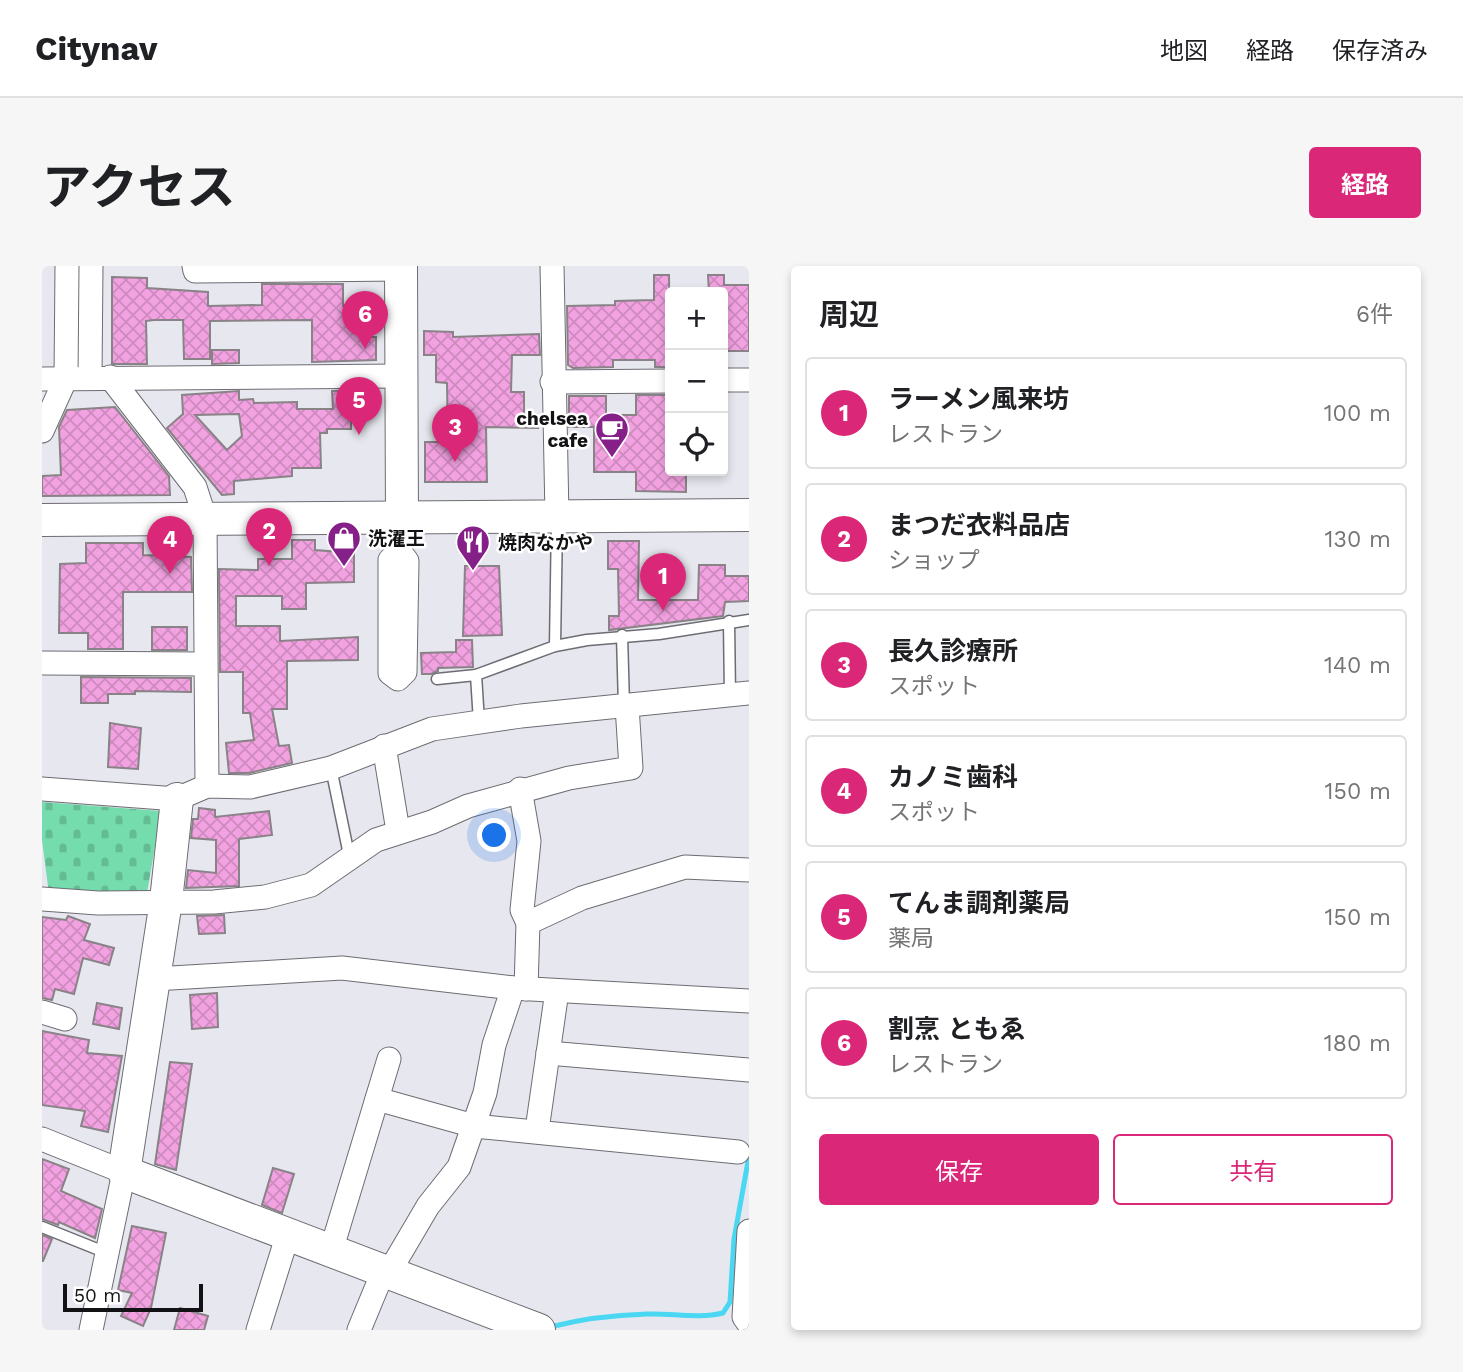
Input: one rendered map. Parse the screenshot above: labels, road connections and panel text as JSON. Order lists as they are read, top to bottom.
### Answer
{
  "places": {
    "cafe": ["chelsea cafe"],
    "shop": ["洗濯王"],
    "restaurant": ["焼肉なかや"]
  },
  "scale_bar": "50 m",
  "page": {
    "header": "Citynav",
    "nav": ["地図", "経路", "保存済み"],
    "title": "アクセス",
    "buttons": [
      "経路",
      ["保存", "共有"]
    ],
    "heading": ["周辺", "6件"],
    "map_buttons": ["+", "−"],
    "pins": [
      "6",
      "5",
      "3",
      "2",
      "4",
      "1"
    ],
    "list": [
      {
        "mark": "1",
        "name": "ラーメン風来坊",
        "note": "レストラン",
        "value": "100 m"
      },
      {
        "mark": "2",
        "name": "まつだ衣料品店",
        "note": "ショップ",
        "value": "130 m"
      },
      {
        "mark": "3",
        "name": "長久診療所",
        "note": "スポット",
        "value": "140 m"
      },
      {
        "mark": "4",
        "name": "カノミ歯科",
        "note": "スポット",
        "value": "150 m"
      },
      {
        "mark": "5",
        "name": "てんま調剤薬局",
        "note": "薬局",
        "value": "150 m"
      },
      {
        "mark": "6",
        "name": "割烹 ともゑ",
        "note": "レストラン",
        "value": "180 m"
      }
    ],
    "scale": "50 m"
  }
}
